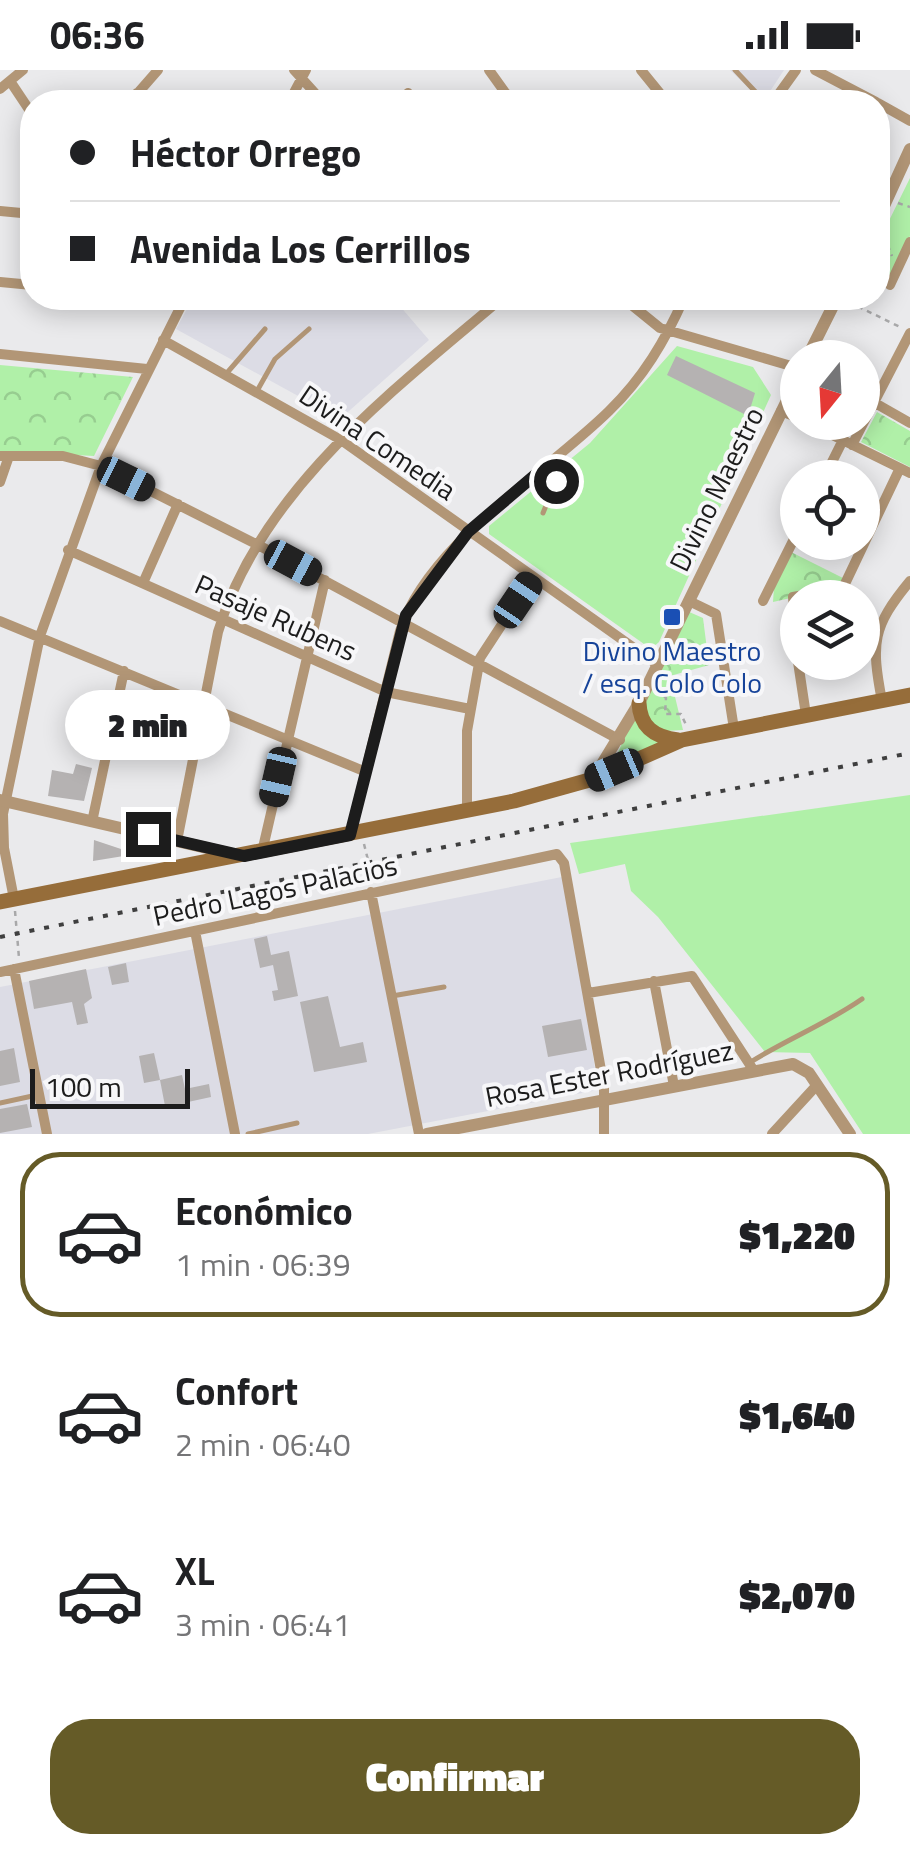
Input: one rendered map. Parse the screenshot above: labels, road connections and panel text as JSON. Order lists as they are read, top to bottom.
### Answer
{
  "streets": {
    "street": [
      "Divina Comedia",
      "Divino Maestro",
      "Pasaje Rubens",
      "Pedro Lagos Palacios",
      "Rosa Ester Rodríguez"
    ]
  },
  "crossings": [
    ["Divina Comedia", "Divino Maestro"]
  ],
  "places": {
    "transit": ["Divino Maestro / esq. Colo Colo"]
  },
  "scale_bar": "100 m",
  "north": "bottom",
  "page": {
    "status": "06:36",
    "banner": ["Héctor Orrego", "Avenida Los Cerrillos"],
    "bubble": "2 min",
    "scale": "100 m",
    "list": [
      {
        "name": "Económico",
        "note": "1 min · 06:39",
        "value": "$1,220"
      },
      {
        "name": "Confort",
        "note": "2 min · 06:40",
        "value": "$1,640"
      },
      {
        "name": "XL",
        "note": "3 min · 06:41",
        "value": "$2,070"
      }
    ],
    "buttons": "Confirmar"
  }
}
